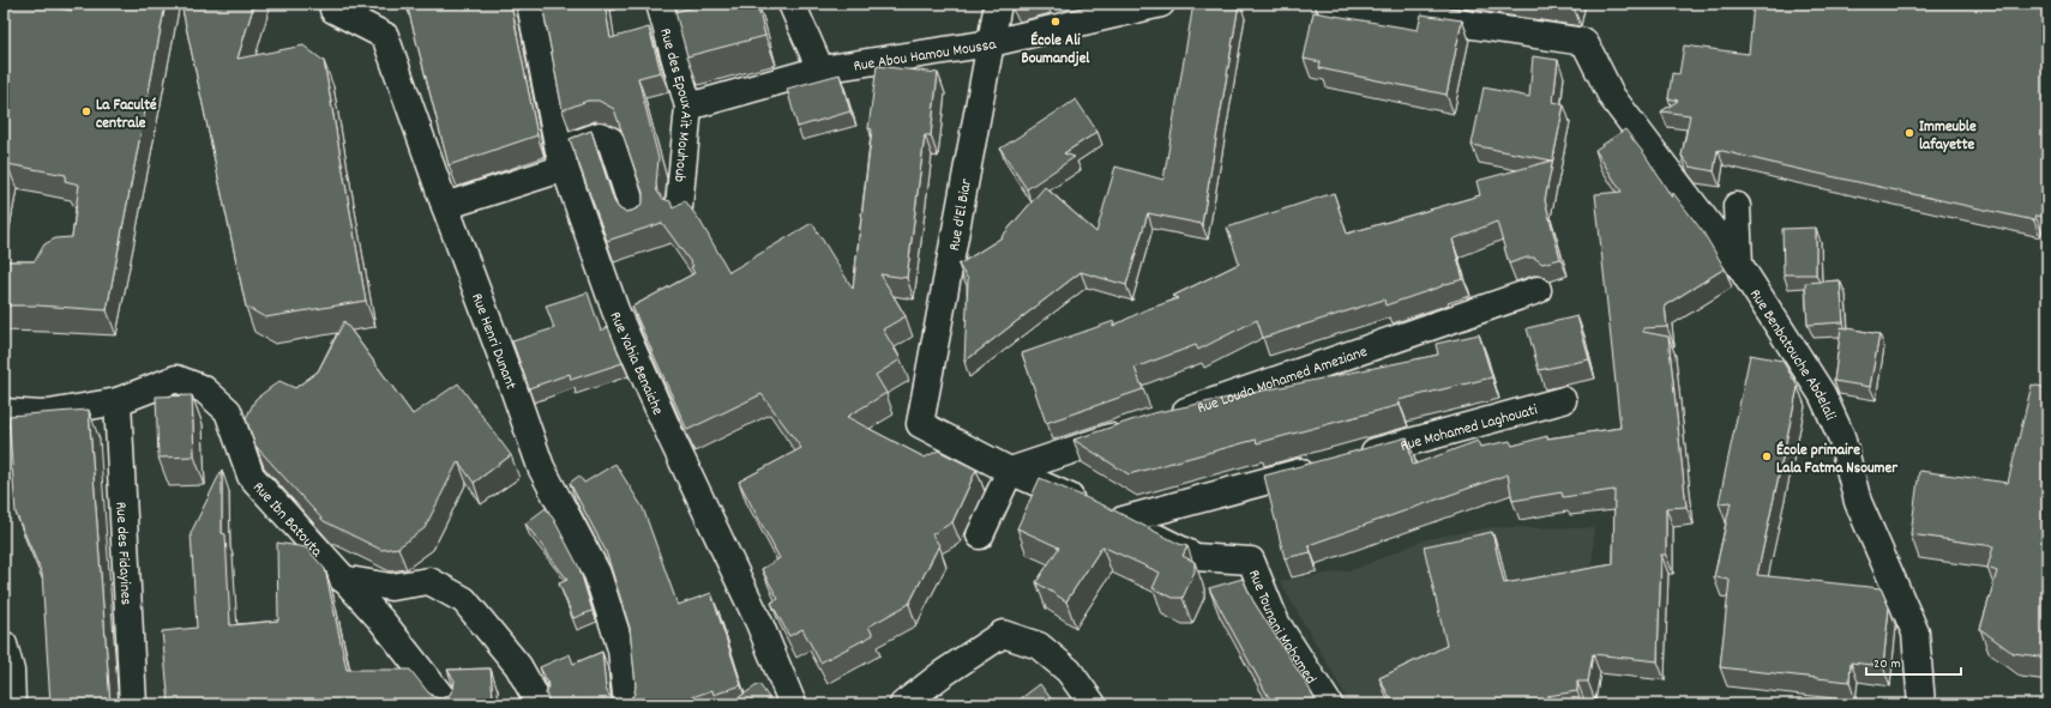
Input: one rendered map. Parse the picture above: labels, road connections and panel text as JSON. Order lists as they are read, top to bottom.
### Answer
{
  "streets": {
    "street": [
      "Rue Abou Hamou Moussa",
      "Rue des Epoux Aït Mouhoub",
      "Rue d'El Biar",
      "Rue Henri Dunant",
      "Rue Benbatouche Abdelali",
      "Rue Yahia Benaiche",
      "Rue Louda Mohamed Ameziane",
      "Rue Mohamed Laghouati",
      "Rue Ibn Batouta",
      "Rue des Fidayines",
      "Rue Tounani Mohamed"
    ]
  },
  "crossings": [
    ["Rue Abou Hamou Moussa", "Rue des Epoux Aït Mouhoub"],
    ["Rue Abou Hamou Moussa", "Rue d'El Biar"],
    ["Rue d'El Biar", "Rue Tounani Mohamed"],
    ["Rue Ibn Batouta", "Rue des Fidayines"]
  ],
  "places": [
    "École Ali Boumandjel",
    "La Faculté centrale",
    "Immeuble lafayette",
    "École primaire Lala Fatma Nsoumer"
  ],
  "scale_bar": "20 m"
}
